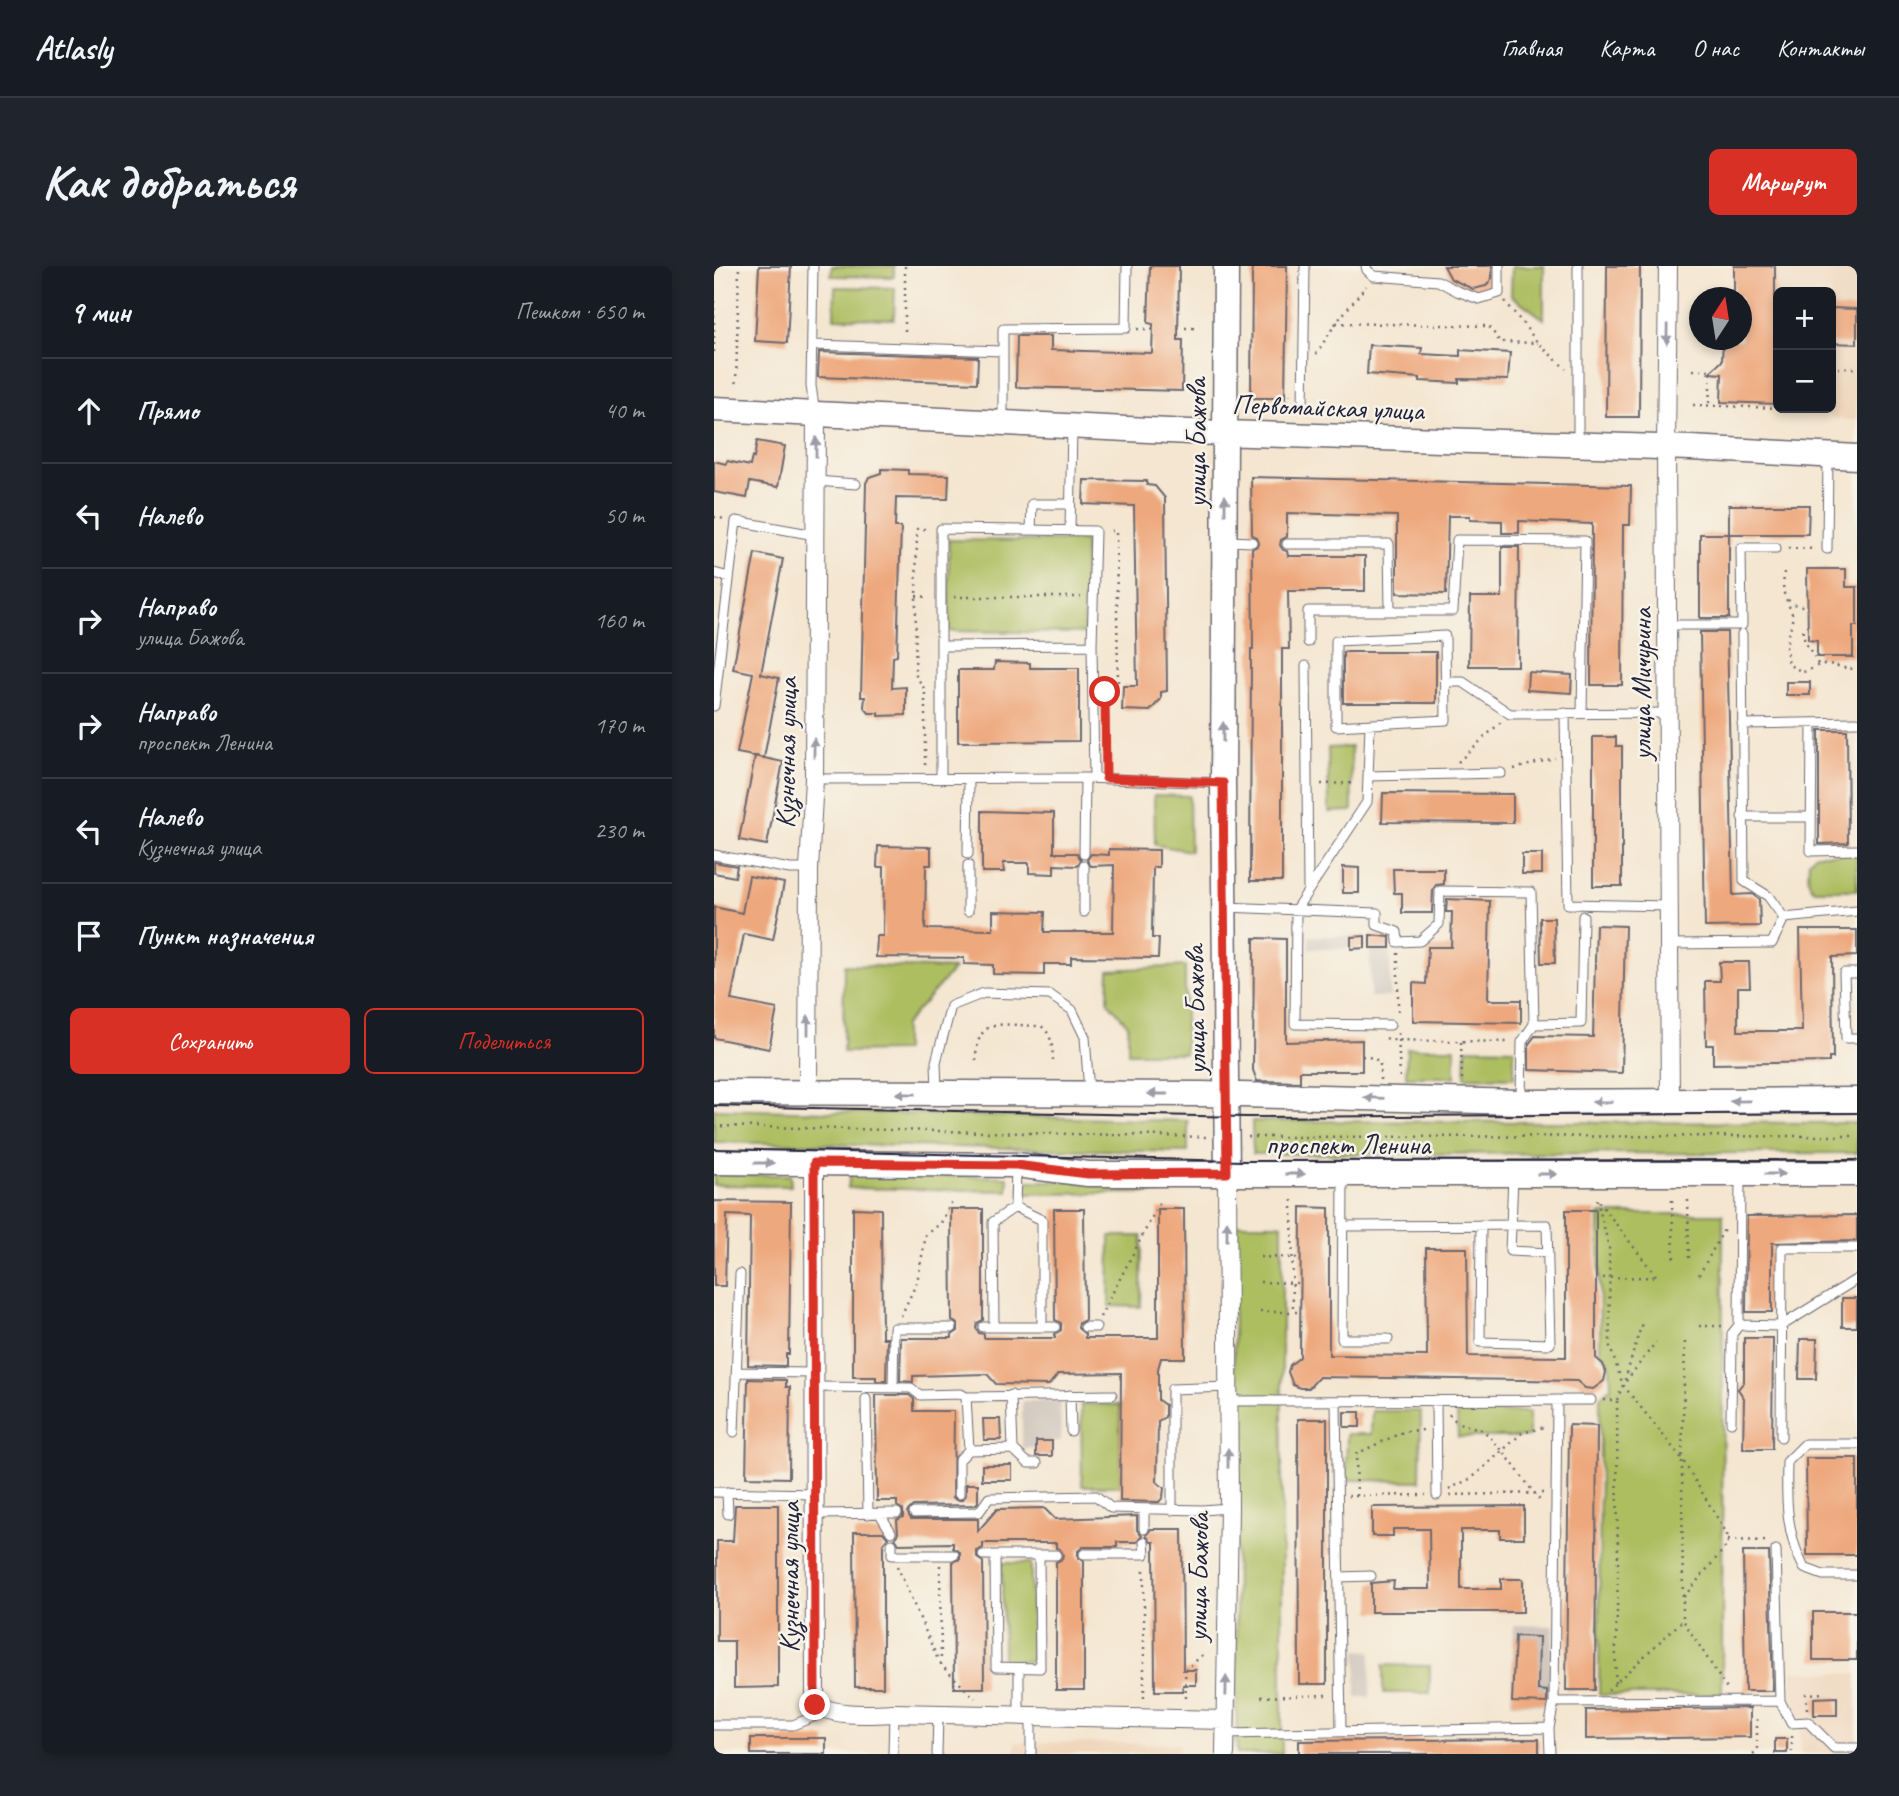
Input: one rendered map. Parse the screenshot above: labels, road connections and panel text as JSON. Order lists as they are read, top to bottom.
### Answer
{
  "streets": {
    "main road": ["Первомайская улица", "улица Бажова", "проспект Ленина"],
    "street": ["улица Мичурина", "Кузнечная улица"]
  },
  "crossings": [
    ["Первомайская улица", "улица Бажова"],
    ["Первомайская улица", "улица Мичурина"],
    ["Первомайская улица", "Кузнечная улица"],
    ["улица Бажова", "проспект Ленина"],
    ["улица Мичурина", "проспект Ленина"],
    ["Кузнечная улица", "проспект Ленина"]
  ],
  "one_way": ["улица Бажова", "Кузнечная улица"],
  "north": "top",
  "page": {
    "header": "Atlasly",
    "nav": [
      "Главная",
      "Карта",
      "О нас",
      "Контакты"
    ],
    "buttons": [
      "Маршрут",
      ["Сохранить", "Поделиться"]
    ],
    "title": "Как добраться",
    "heading": ["9 мин", "Пешком · 650 m"],
    "map_buttons": ["+", "−"],
    "list": [
      ["Прямо", "40 m"],
      ["Налево", "50 m"],
      ["Направо", "улица Бажова", "160 m"],
      ["Направо", "проспект Ленина", "170 m"],
      ["Налево", "Кузнечная улица", "230 m"],
      "Пункт назначения"
    ]
  }
}
